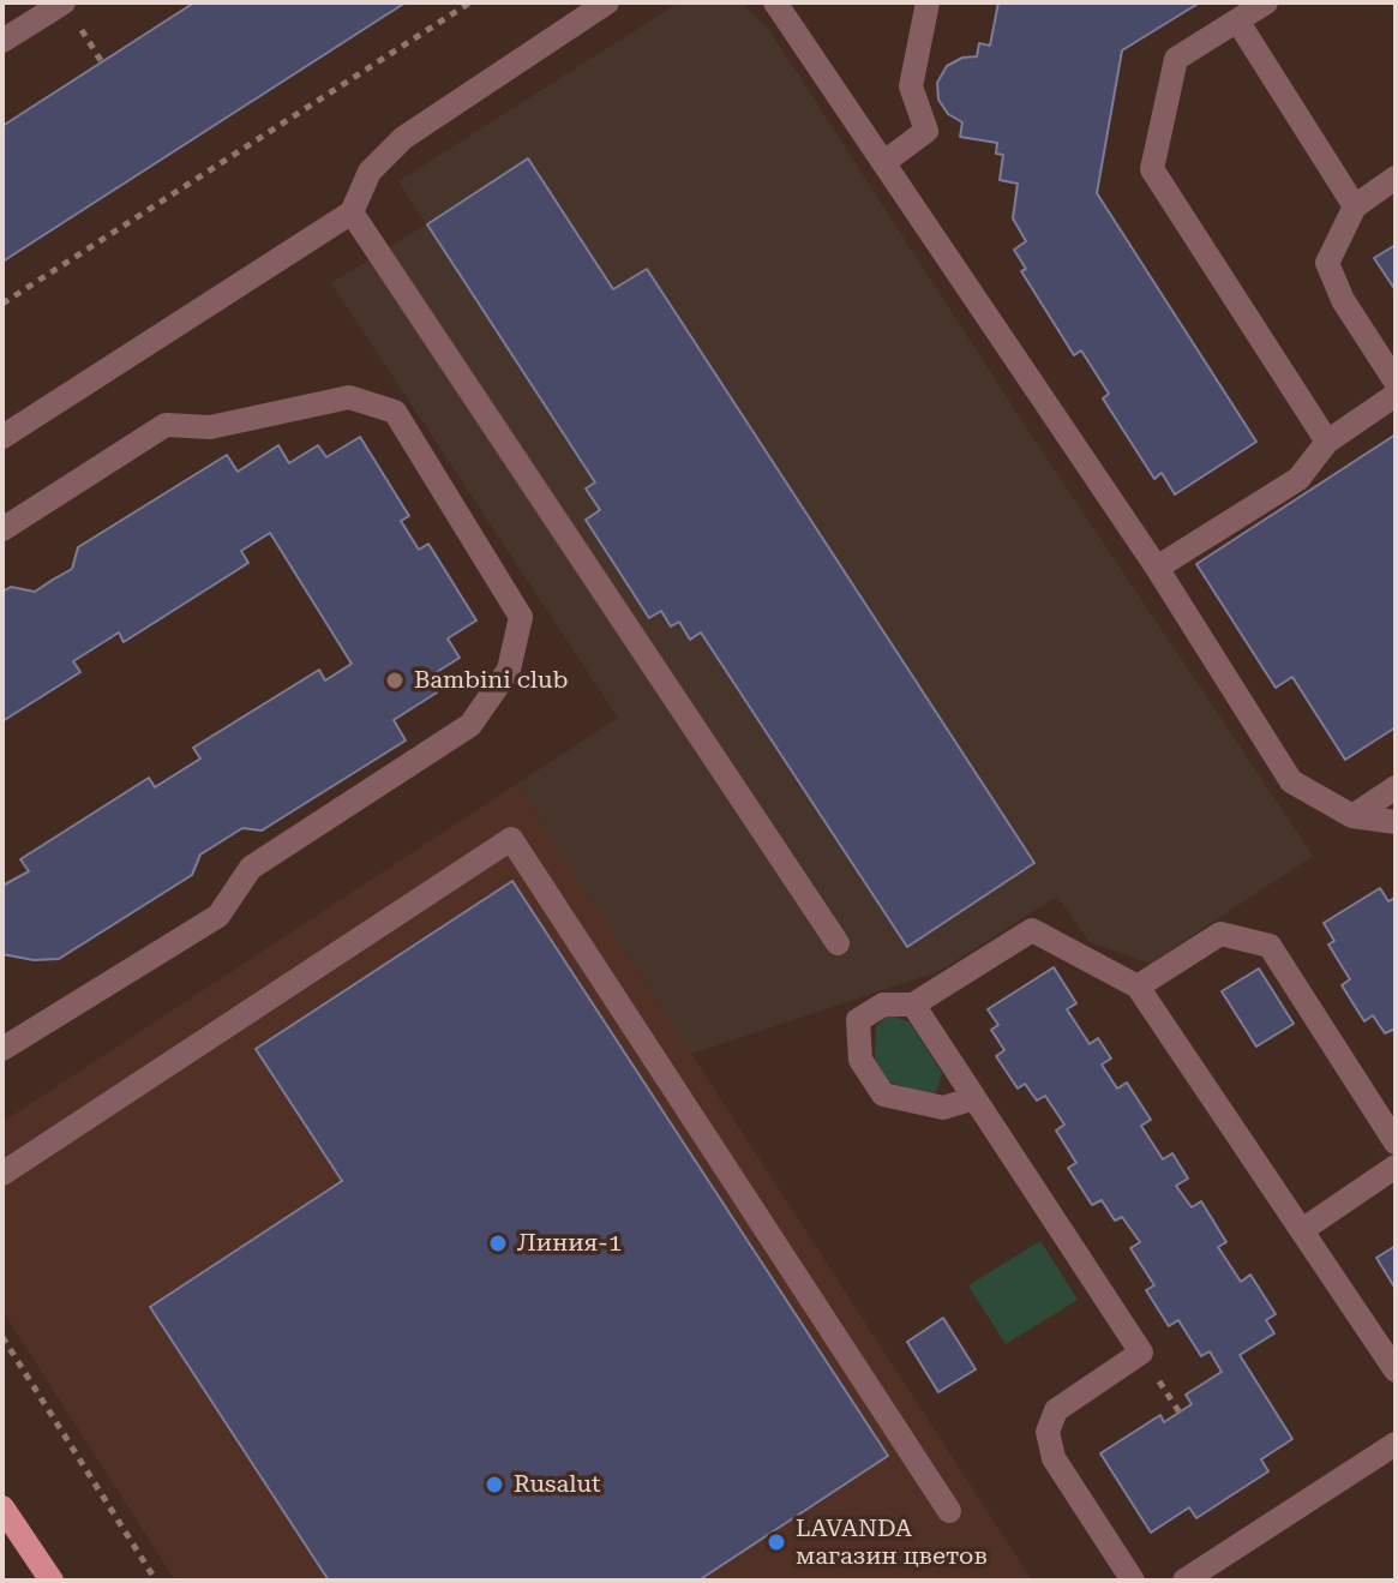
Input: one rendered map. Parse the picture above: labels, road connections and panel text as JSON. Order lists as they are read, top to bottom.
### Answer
{
  "places": [
    "Bambini club",
    "Линия-1",
    "Rusalut",
    "LAVANDA магазин цветов"
  ]
}
